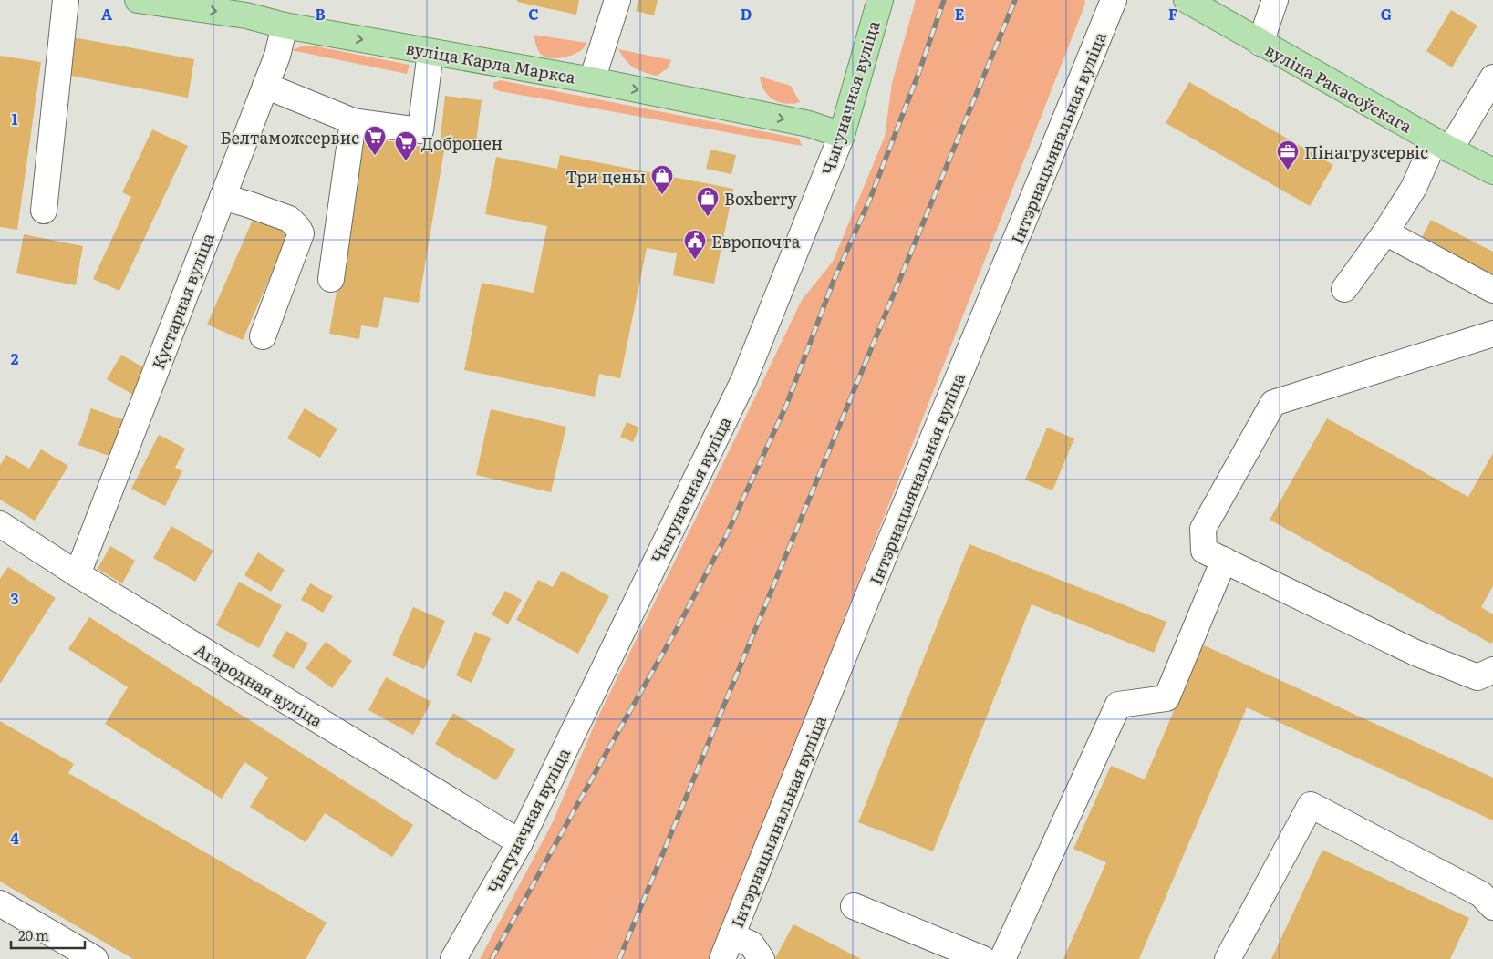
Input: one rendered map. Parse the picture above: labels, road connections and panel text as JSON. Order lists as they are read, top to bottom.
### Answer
{
  "streets": {
    "main road": ["вуліца Карла Маркса", "вуліца Ракасоўскага", "Чыгуначная вуліца"],
    "street": ["Інтэрнацыянальная вуліца", "Кустарная вуліца", "Агародная вуліца"]
  },
  "crossings": [
    ["вуліца Карла Маркса", "Чыгуначная вуліца"],
    ["вуліца Карла Маркса", "Кустарная вуліца"],
    ["Чыгуначная вуліца", "Агародная вуліца"],
    ["Кустарная вуліца", "Агародная вуліца"]
  ],
  "one_way": ["вуліца Карла Маркса"],
  "places": {
    "supermarket": ["Белтаможсервис", "Доброцен"],
    "office": ["Пінагрузсервіс"],
    "shop": ["Три цены", "Boxberry"],
    "public building": ["Европочта"]
  },
  "scale_bar": "20 m",
  "grid": {
    "columns": [
      "A",
      "B",
      "C",
      "D",
      "E",
      "F",
      "G"
    ],
    "rows": [
      "1",
      "2",
      "3",
      "4"
    ]
  }
}
